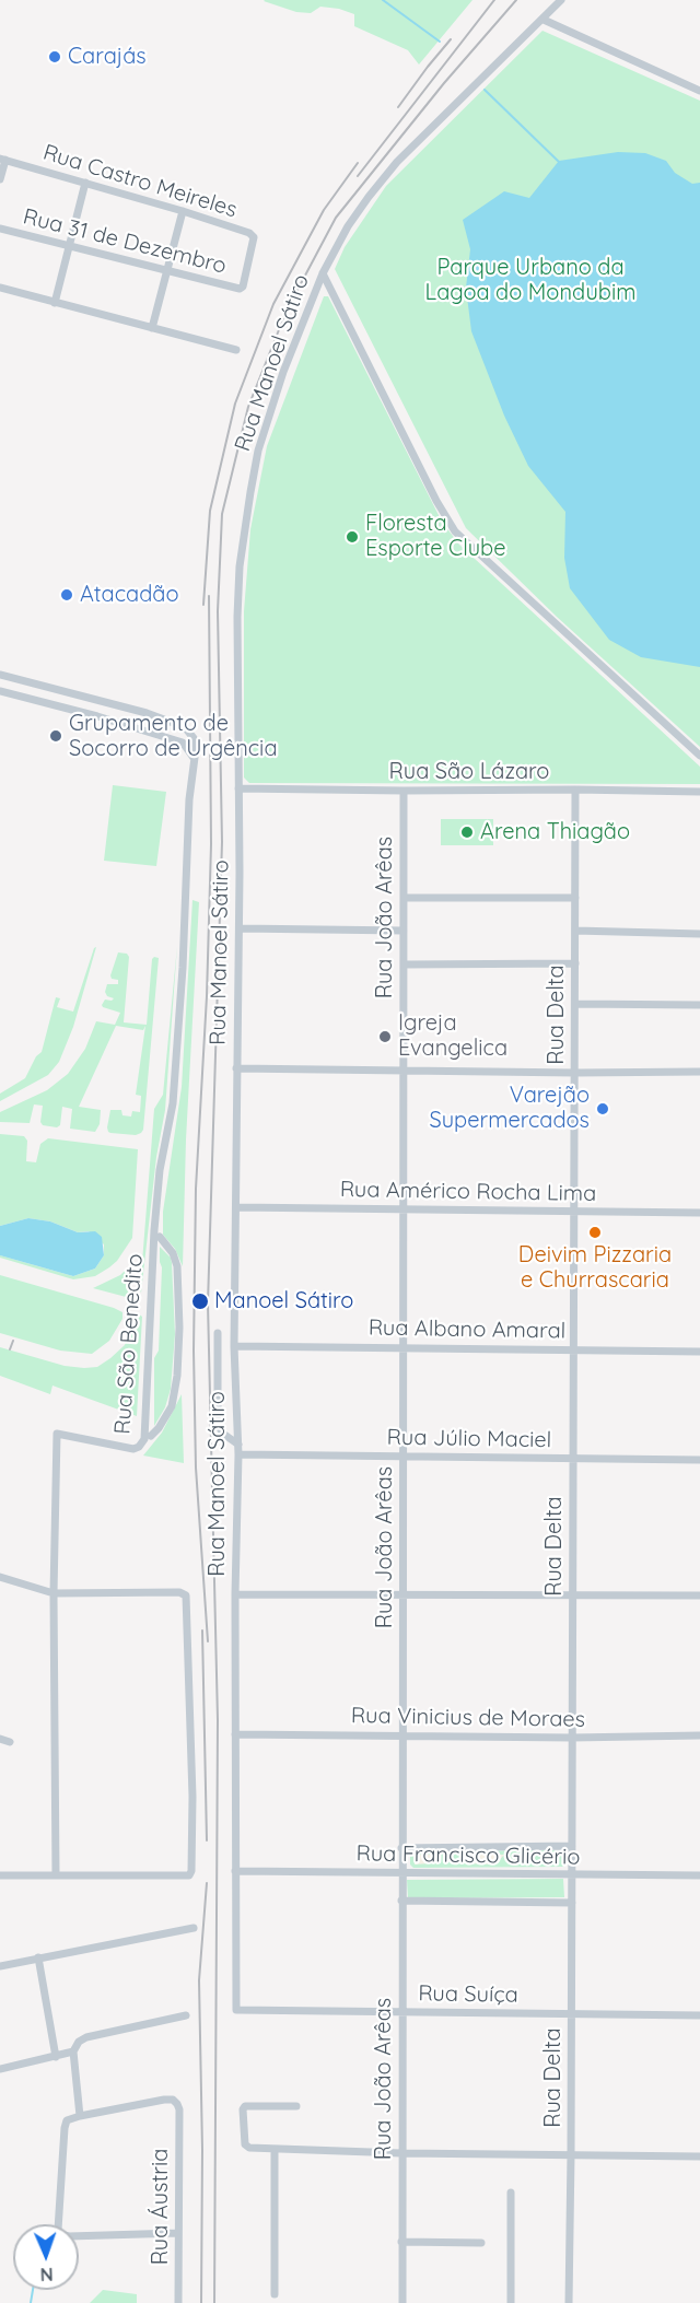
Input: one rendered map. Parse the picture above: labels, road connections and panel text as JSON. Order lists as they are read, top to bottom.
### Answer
{
  "streets": {
    "street": [
      "Rua Castro Meireles",
      "Rua 31 de Dezembro",
      "Rua Manoel Sátiro",
      "Rua São Lázaro",
      "Rua João Arêas",
      "Rua Delta",
      "Rua Américo Rocha Lima",
      "Rua Albano Amaral",
      "Rua São Benedito",
      "Rua Júlio Maciel",
      "Rua Vinicius de Moraes",
      "Rua Francisco Glicério",
      "Rua Suíça",
      "Rua Áustria"
    ]
  },
  "crossings": [
    ["Rua Castro Meireles", "Rua 31 de Dezembro"],
    ["Rua Manoel Sátiro", "Rua São Lázaro"],
    ["Rua Manoel Sátiro", "Rua Américo Rocha Lima"],
    ["Rua Manoel Sátiro", "Rua Albano Amaral"],
    ["Rua Manoel Sátiro", "Rua São Benedito"],
    ["Rua Manoel Sátiro", "Rua Júlio Maciel"],
    ["Rua Manoel Sátiro", "Rua Vinicius de Moraes"],
    ["Rua Manoel Sátiro", "Rua Francisco Glicério"],
    ["Rua Manoel Sátiro", "Rua Suíça"],
    ["Rua São Lázaro", "Rua João Arêas"],
    ["Rua São Lázaro", "Rua Delta"],
    ["Rua João Arêas", "Rua Américo Rocha Lima"],
    ["Rua João Arêas", "Rua Albano Amaral"],
    ["Rua João Arêas", "Rua Júlio Maciel"],
    ["Rua João Arêas", "Rua Vinicius de Moraes"],
    ["Rua João Arêas", "Rua Francisco Glicério"],
    ["Rua João Arêas", "Rua Suíça"],
    ["Rua Delta", "Rua Américo Rocha Lima"],
    ["Rua Delta", "Rua Albano Amaral"],
    ["Rua Delta", "Rua Júlio Maciel"],
    ["Rua Delta", "Rua Vinicius de Moraes"],
    ["Rua Delta", "Rua Francisco Glicério"],
    ["Rua Delta", "Rua Suíça"]
  ],
  "parks": ["Parque Urbano da Lagoa do Mondubim"],
  "places": [
    "Carajás",
    "Floresta Esporte Clube",
    "Atacadão",
    "Grupamento de Socorro de Urgência",
    "Arena Thiagão",
    "Igreja Evangelica",
    "Varejão Supermercados",
    "Deivim Pizzaria e Churrascaria",
    "Manoel Sátiro"
  ],
  "north": "bottom"
}
